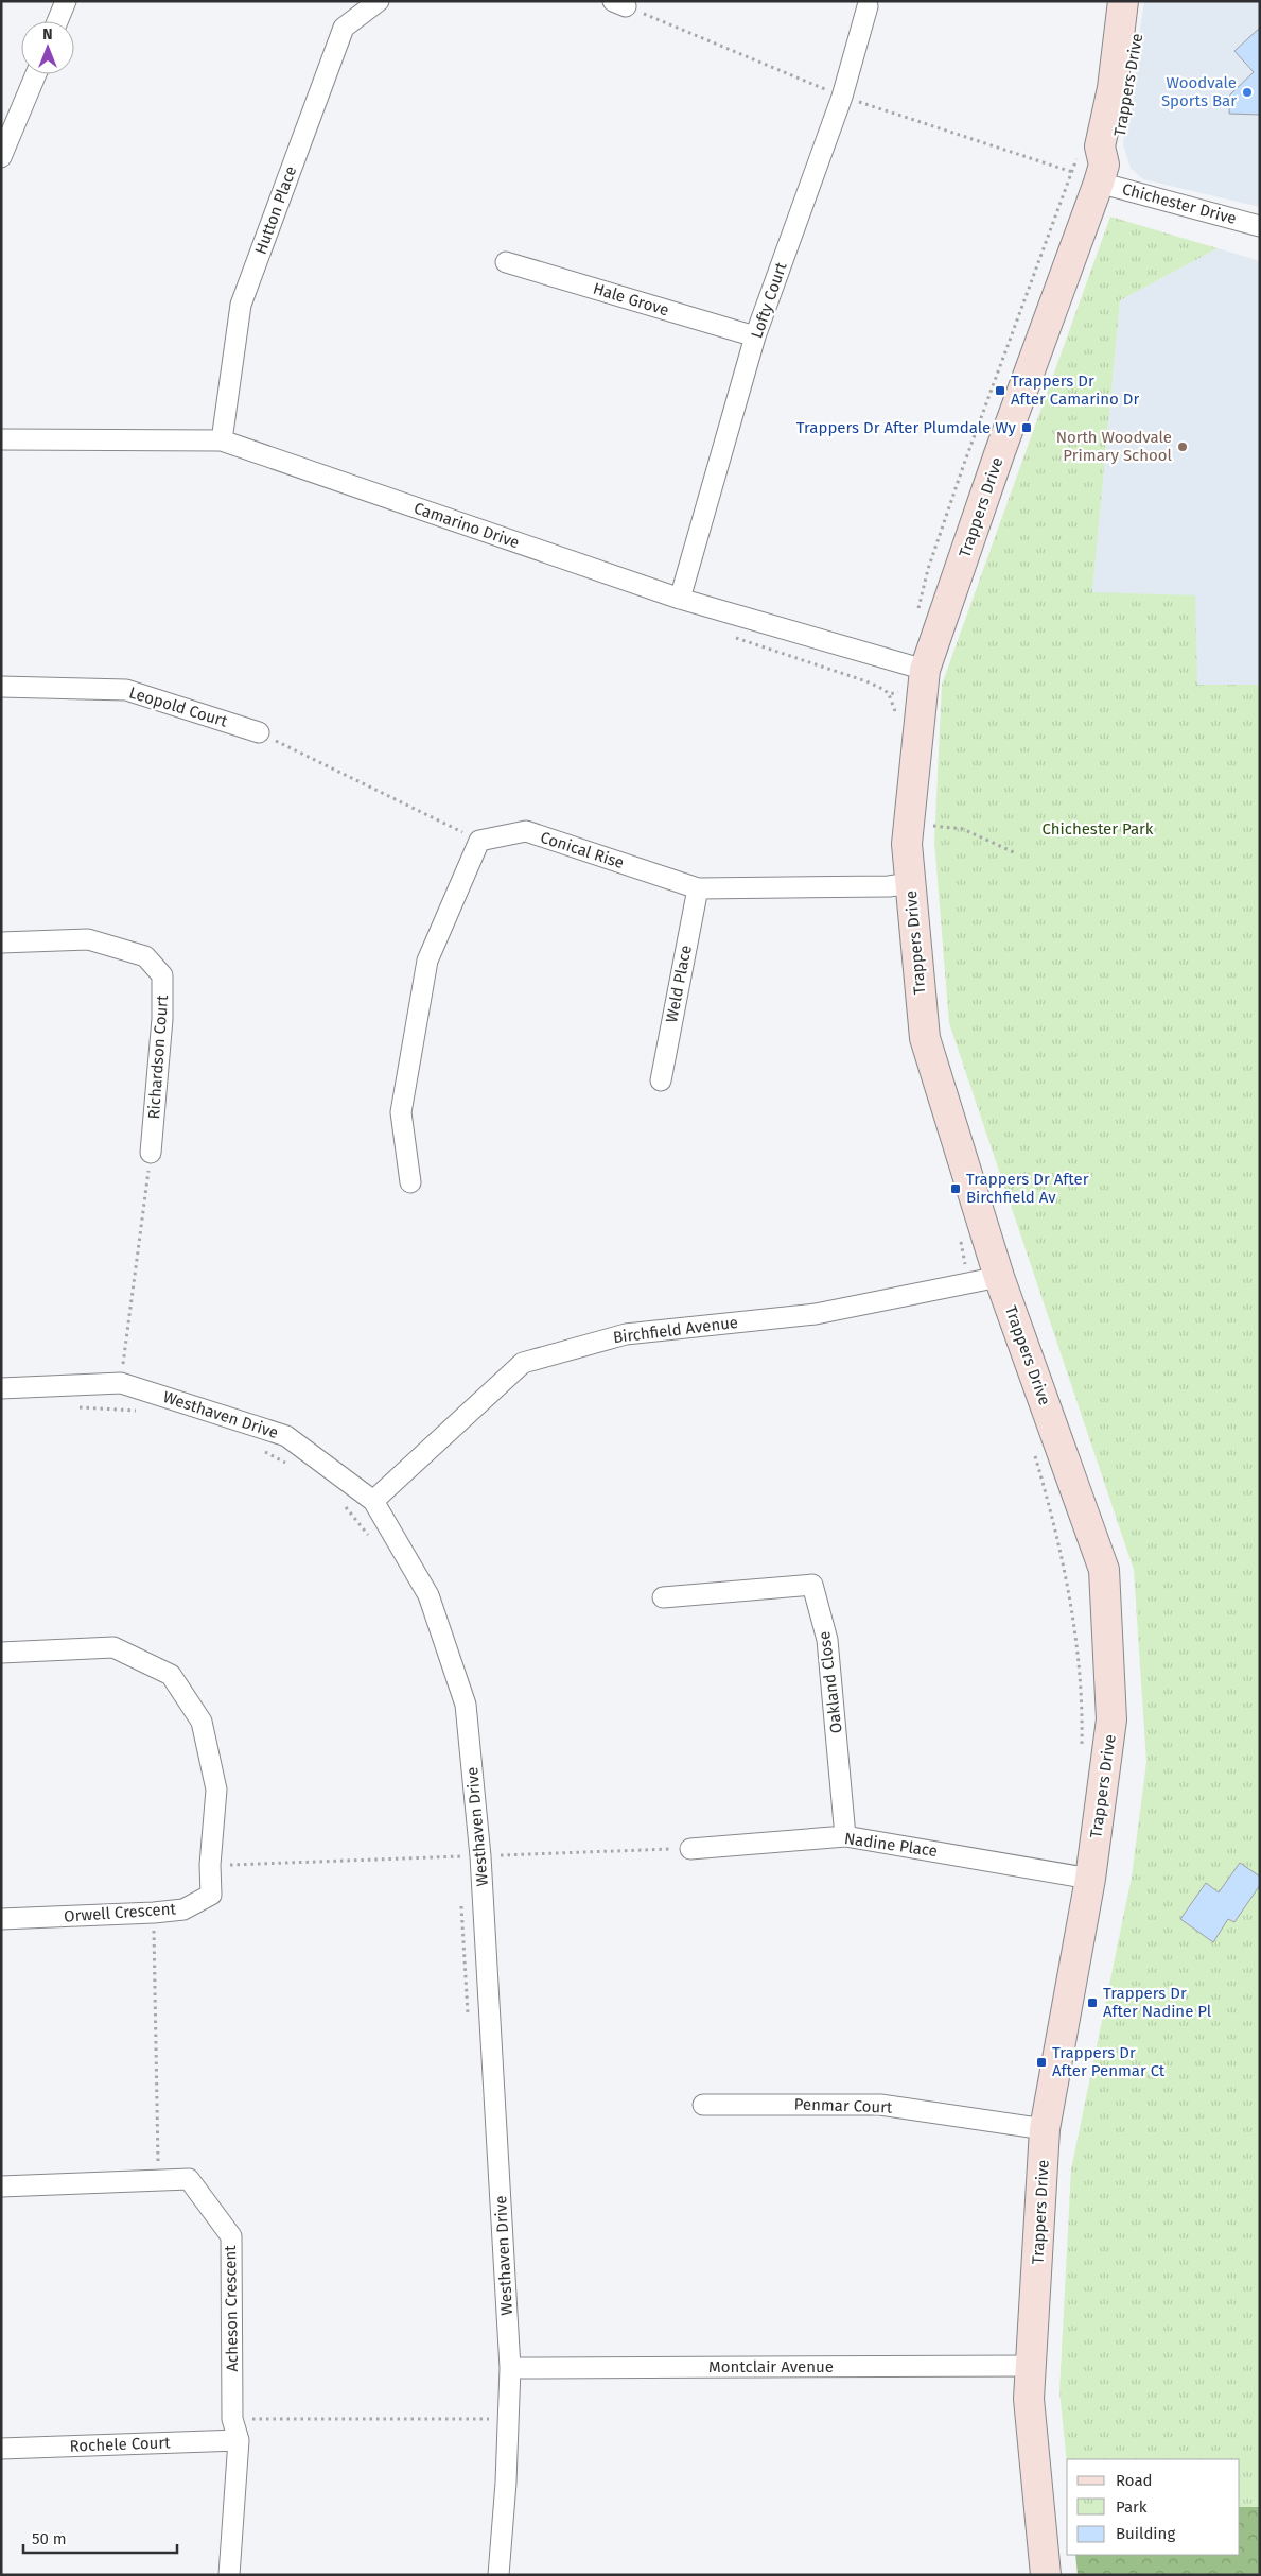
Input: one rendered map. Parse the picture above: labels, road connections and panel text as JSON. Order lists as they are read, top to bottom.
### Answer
{
  "streets": {
    "main road": ["Trappers Drive"],
    "street": [
      "Chichester Drive",
      "Hutton Place",
      "Hale Grove",
      "Lofty Court",
      "Camarino Drive",
      "Leopold Court",
      "Conical Rise",
      "Weld Place",
      "Richardson Court",
      "Birchfield Avenue",
      "Westhaven Drive",
      "Oakland Close",
      "Nadine Place",
      "Orwell Crescent",
      "Penmar Court",
      "Acheson Crescent",
      "Montclair Avenue",
      "Rochele Court"
    ]
  },
  "crossings": [
    ["Trappers Drive", "Chichester Drive"],
    ["Trappers Drive", "Camarino Drive"],
    ["Trappers Drive", "Conical Rise"],
    ["Trappers Drive", "Birchfield Avenue"],
    ["Trappers Drive", "Nadine Place"],
    ["Trappers Drive", "Penmar Court"],
    ["Trappers Drive", "Montclair Avenue"],
    ["Hutton Place", "Camarino Drive"],
    ["Hale Grove", "Lofty Court"],
    ["Lofty Court", "Camarino Drive"],
    ["Conical Rise", "Weld Place"],
    ["Birchfield Avenue", "Westhaven Drive"],
    ["Westhaven Drive", "Montclair Avenue"],
    ["Oakland Close", "Nadine Place"],
    ["Acheson Crescent", "Rochele Court"]
  ],
  "parks": ["Chichester Park"],
  "places": {
    "other": ["Woodvale Sports Bar", "North Woodvale Primary School"],
    "transit": [
      "Trappers Dr After Camarino Dr",
      "Trappers Dr After Plumdale Wy",
      "Trappers Dr After Birchfield Av",
      "Trappers Dr After Nadine Pl",
      "Trappers Dr After Penmar Ct"
    ]
  },
  "legend": ["Road", "Park", "Building"],
  "scale_bar": "50 m",
  "north": "top"
}
